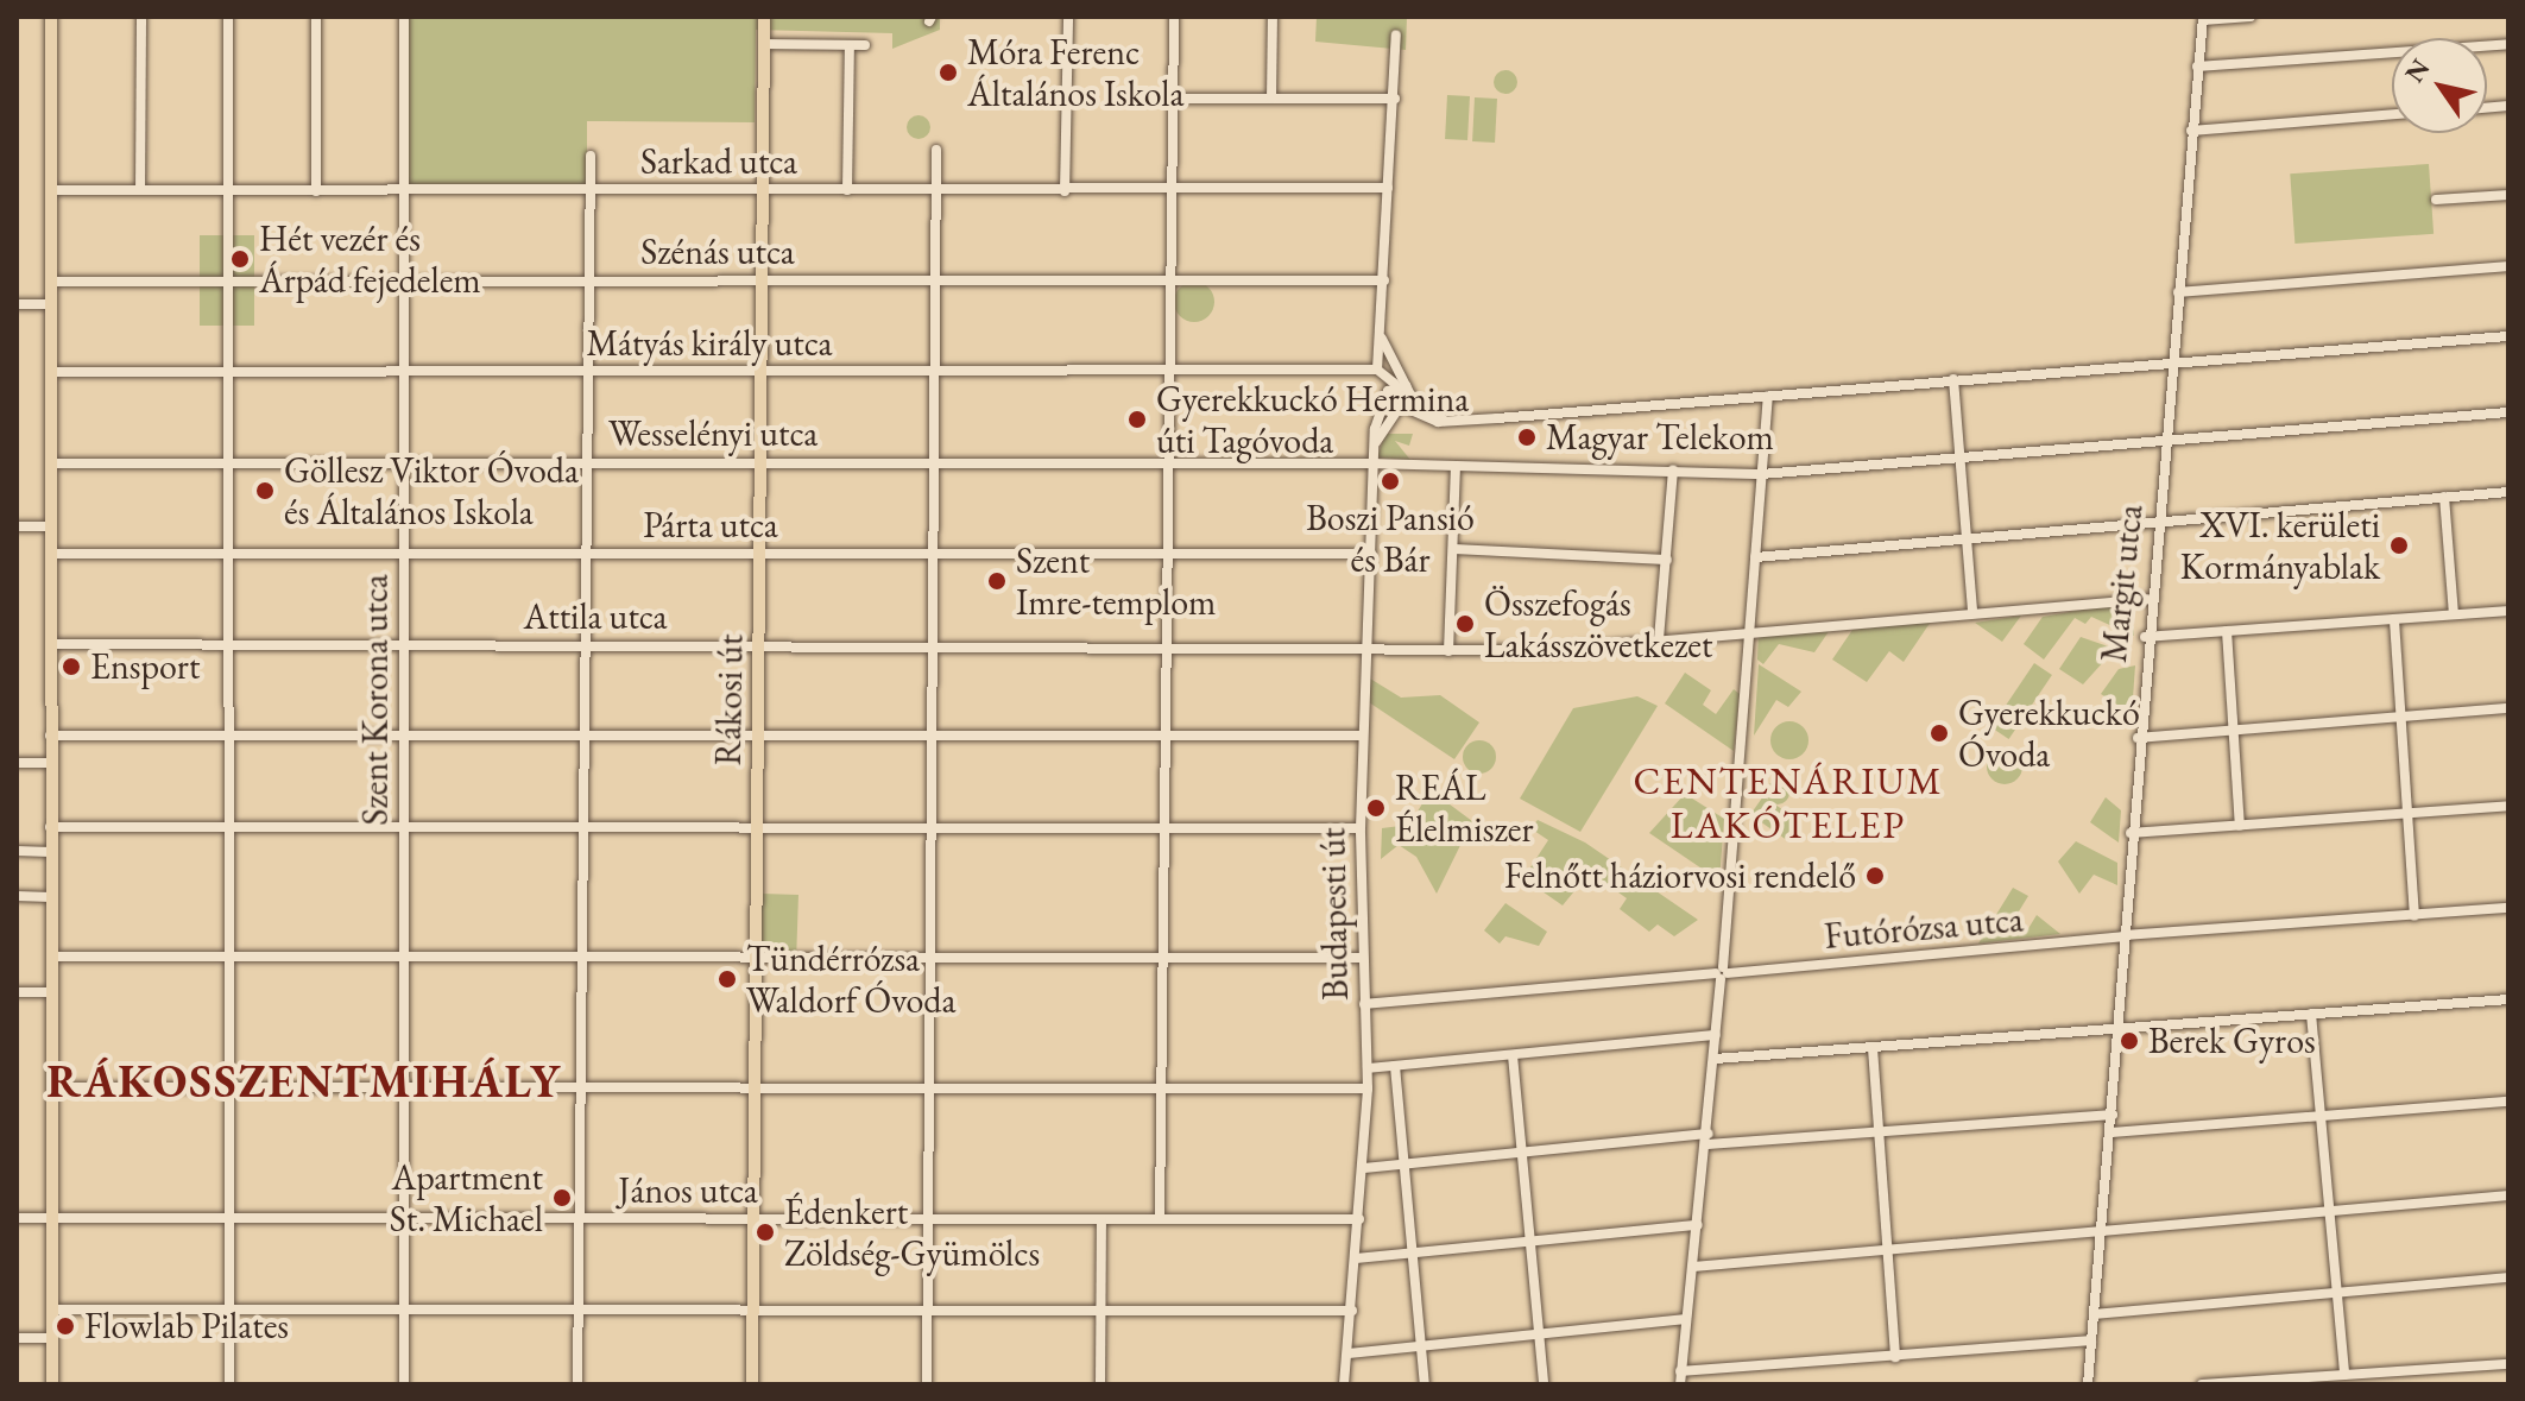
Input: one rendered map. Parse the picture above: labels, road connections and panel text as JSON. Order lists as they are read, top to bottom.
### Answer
{
  "streets": {
    "main road": ["Rákosi út"],
    "street": [
      "Sarkad utca",
      "Szénás utca",
      "Mátyás király utca",
      "Wesselényi utca",
      "Párta utca",
      "Margit utca",
      "Attila utca",
      "Szent Korona utca",
      "Budapesti út",
      "Futórózsa utca",
      "János utca"
    ]
  },
  "crossings": [
    ["Sarkad utca", "Szent Korona utca"],
    ["Sarkad utca", "Rákosi út"],
    ["Szénás utca", "Szent Korona utca"],
    ["Szénás utca", "Rákosi út"],
    ["Mátyás király utca", "Szent Korona utca"],
    ["Mátyás király utca", "Rákosi út"],
    ["Wesselényi utca", "Margit utca"],
    ["Wesselényi utca", "Szent Korona utca"],
    ["Wesselényi utca", "Rákosi út"],
    ["Wesselényi utca", "Budapesti út"],
    ["Párta utca", "Szent Korona utca"],
    ["Párta utca", "Rákosi út"],
    ["Párta utca", "Budapesti út"],
    ["Margit utca", "Attila utca"],
    ["Margit utca", "Futórózsa utca"],
    ["Attila utca", "Szent Korona utca"],
    ["Attila utca", "Rákosi út"],
    ["Attila utca", "Budapesti út"],
    ["Szent Korona utca", "János utca"],
    ["Rákosi út", "János utca"],
    ["Budapesti út", "Futórózsa utca"],
    ["Budapesti út", "János utca"]
  ],
  "districts": ["CENTENÁRIUM LAKÓTELEP", "RÁKOSSZENTMIHÁLY"],
  "places": [
    "Móra Ferenc Általános Iskola",
    "Hét vezér és Árpád fejedelem",
    "Gyerekkuckó Hermina úti Tagóvoda",
    "Magyar Telekom",
    "Boszi Pansió és Bár",
    "Göllesz Viktor Óvoda és Általános Iskola",
    "XVI. kerületi Kormányablak",
    "Szent Imre-templom",
    "Összefogás Lakásszövetkezet",
    "Ensport",
    "Gyerekkuckó Óvoda",
    "REÁL Élelmiszer",
    "Felnőtt háziorvosi rendelő",
    "Tündérrózsa Waldorf Óvoda",
    "Berek Gyros",
    "Apartment St. Michael",
    "Édenkert Zöldség-Gyümölcs",
    "Flowlab Pilates"
  ],
  "north": "top left"
}
